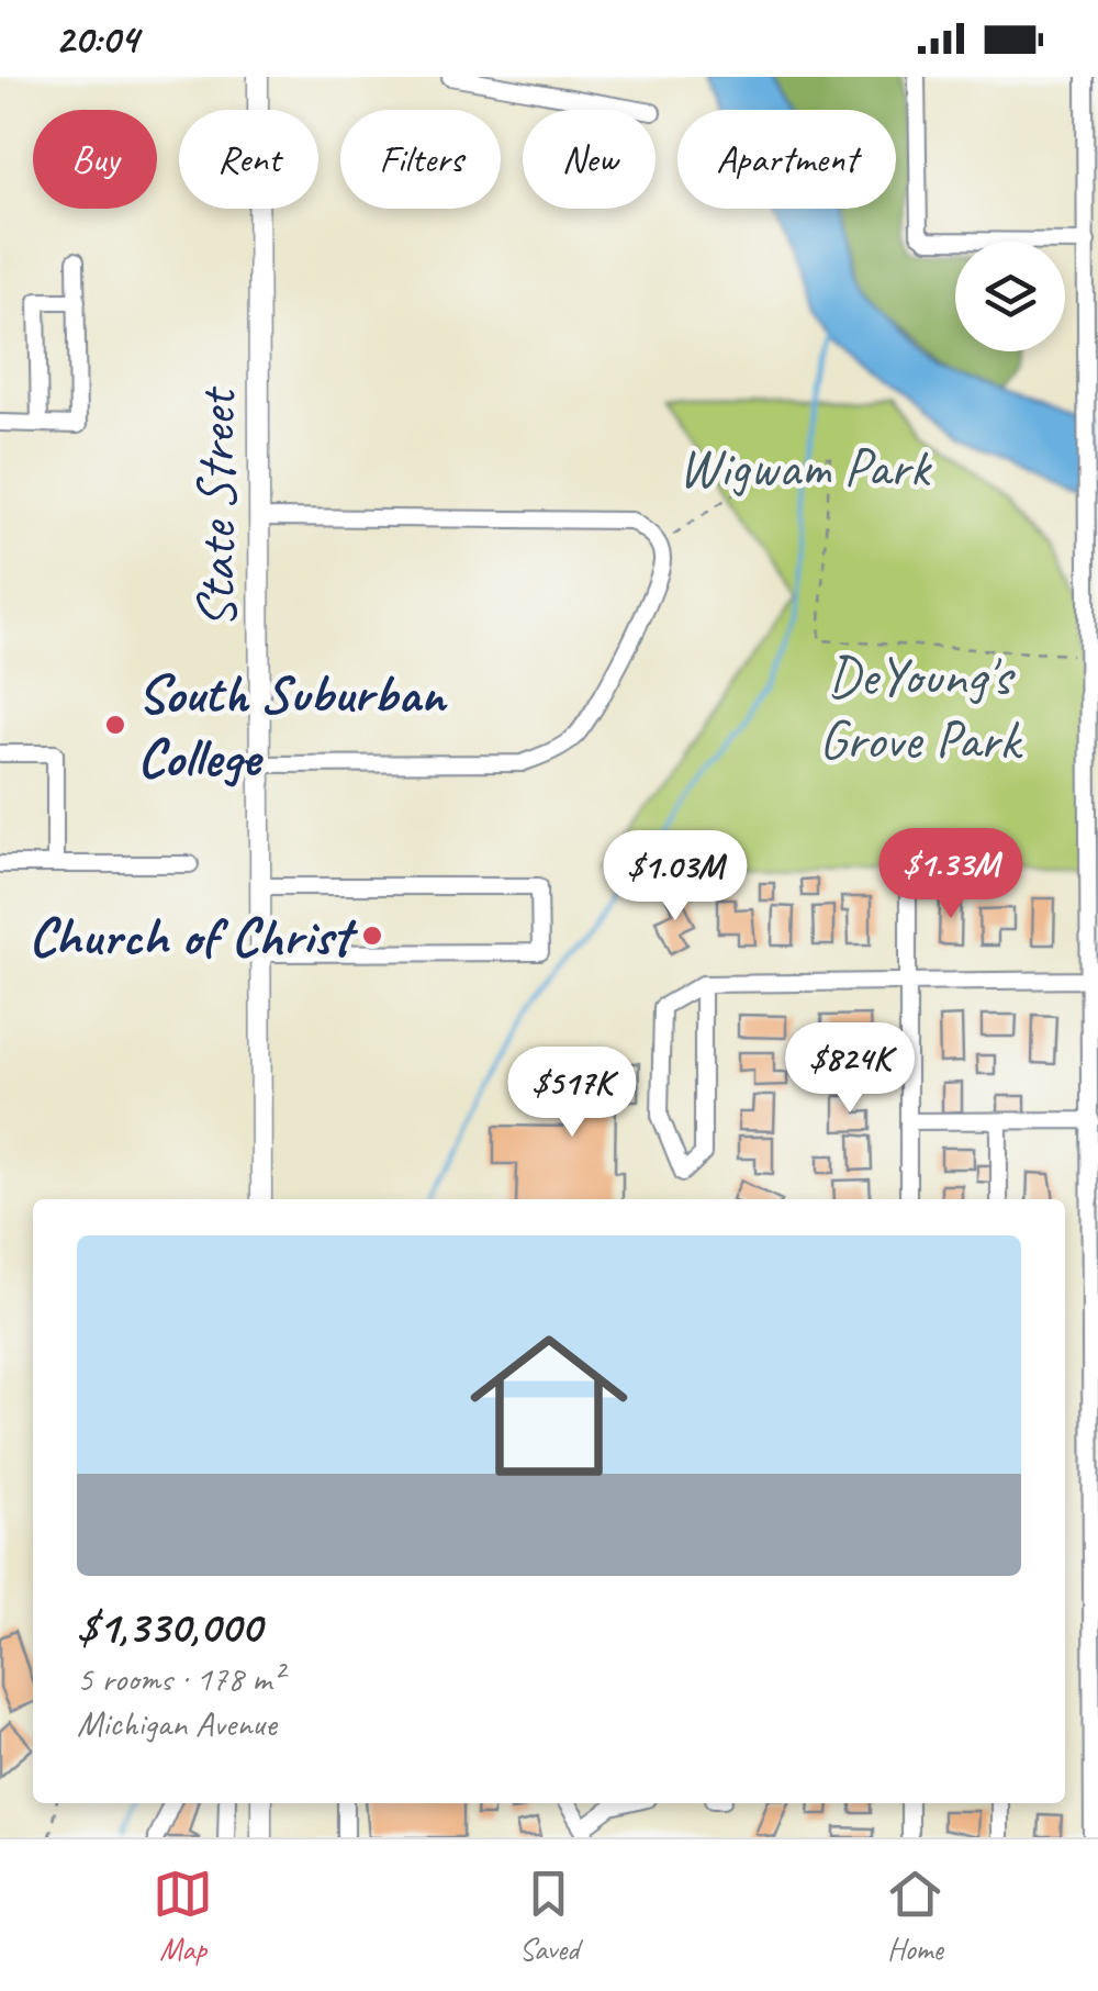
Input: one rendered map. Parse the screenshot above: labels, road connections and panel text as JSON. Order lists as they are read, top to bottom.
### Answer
{
  "streets": {
    "main road": ["State Street"]
  },
  "parks": ["Wigwam Park", "DeYoung's Grove Park"],
  "places": ["South Suburban College", "Church of Christ"],
  "page": {
    "status": "20:04",
    "chip": [
      "Buy",
      "Rent",
      "Filters",
      "New",
      "Apartment"
    ],
    "price": [
      "$1.33M",
      "$1.03M",
      "$824K",
      "$517K"
    ],
    "list": [
      {
        "name": "$1,330,000",
        "note": "5 rooms · 178 m² · Michigan Avenue"
      }
    ],
    "tabs": ["Map", "Saved", "Home"]
  }
}
